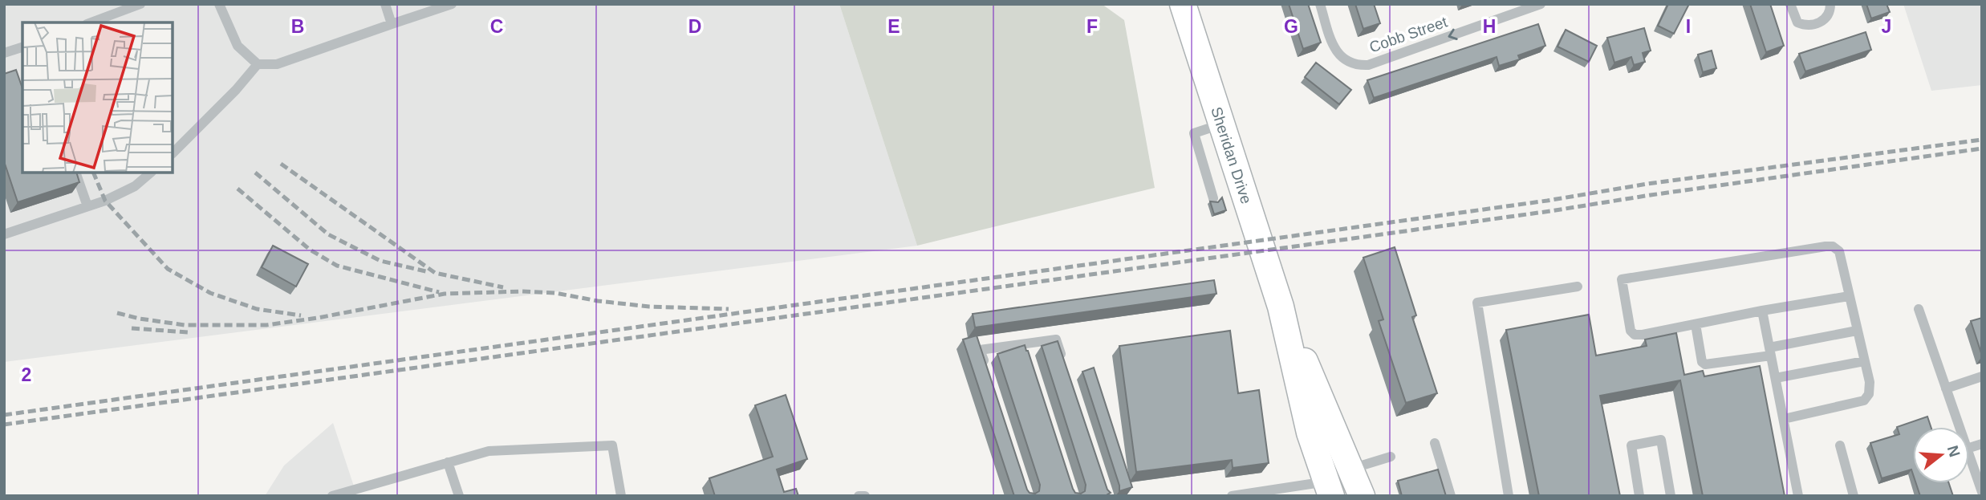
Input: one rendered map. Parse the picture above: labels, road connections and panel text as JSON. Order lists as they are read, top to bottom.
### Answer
{
  "streets": {
    "main road": ["Sheridan Drive"],
    "street": ["Cobb Street"]
  },
  "one_way": ["Cobb Street"],
  "north": "right",
  "grid": {
    "columns": [
      "B",
      "C",
      "D",
      "E",
      "F",
      "G",
      "H",
      "I",
      "J"
    ],
    "rows": ["2"]
  }
}
